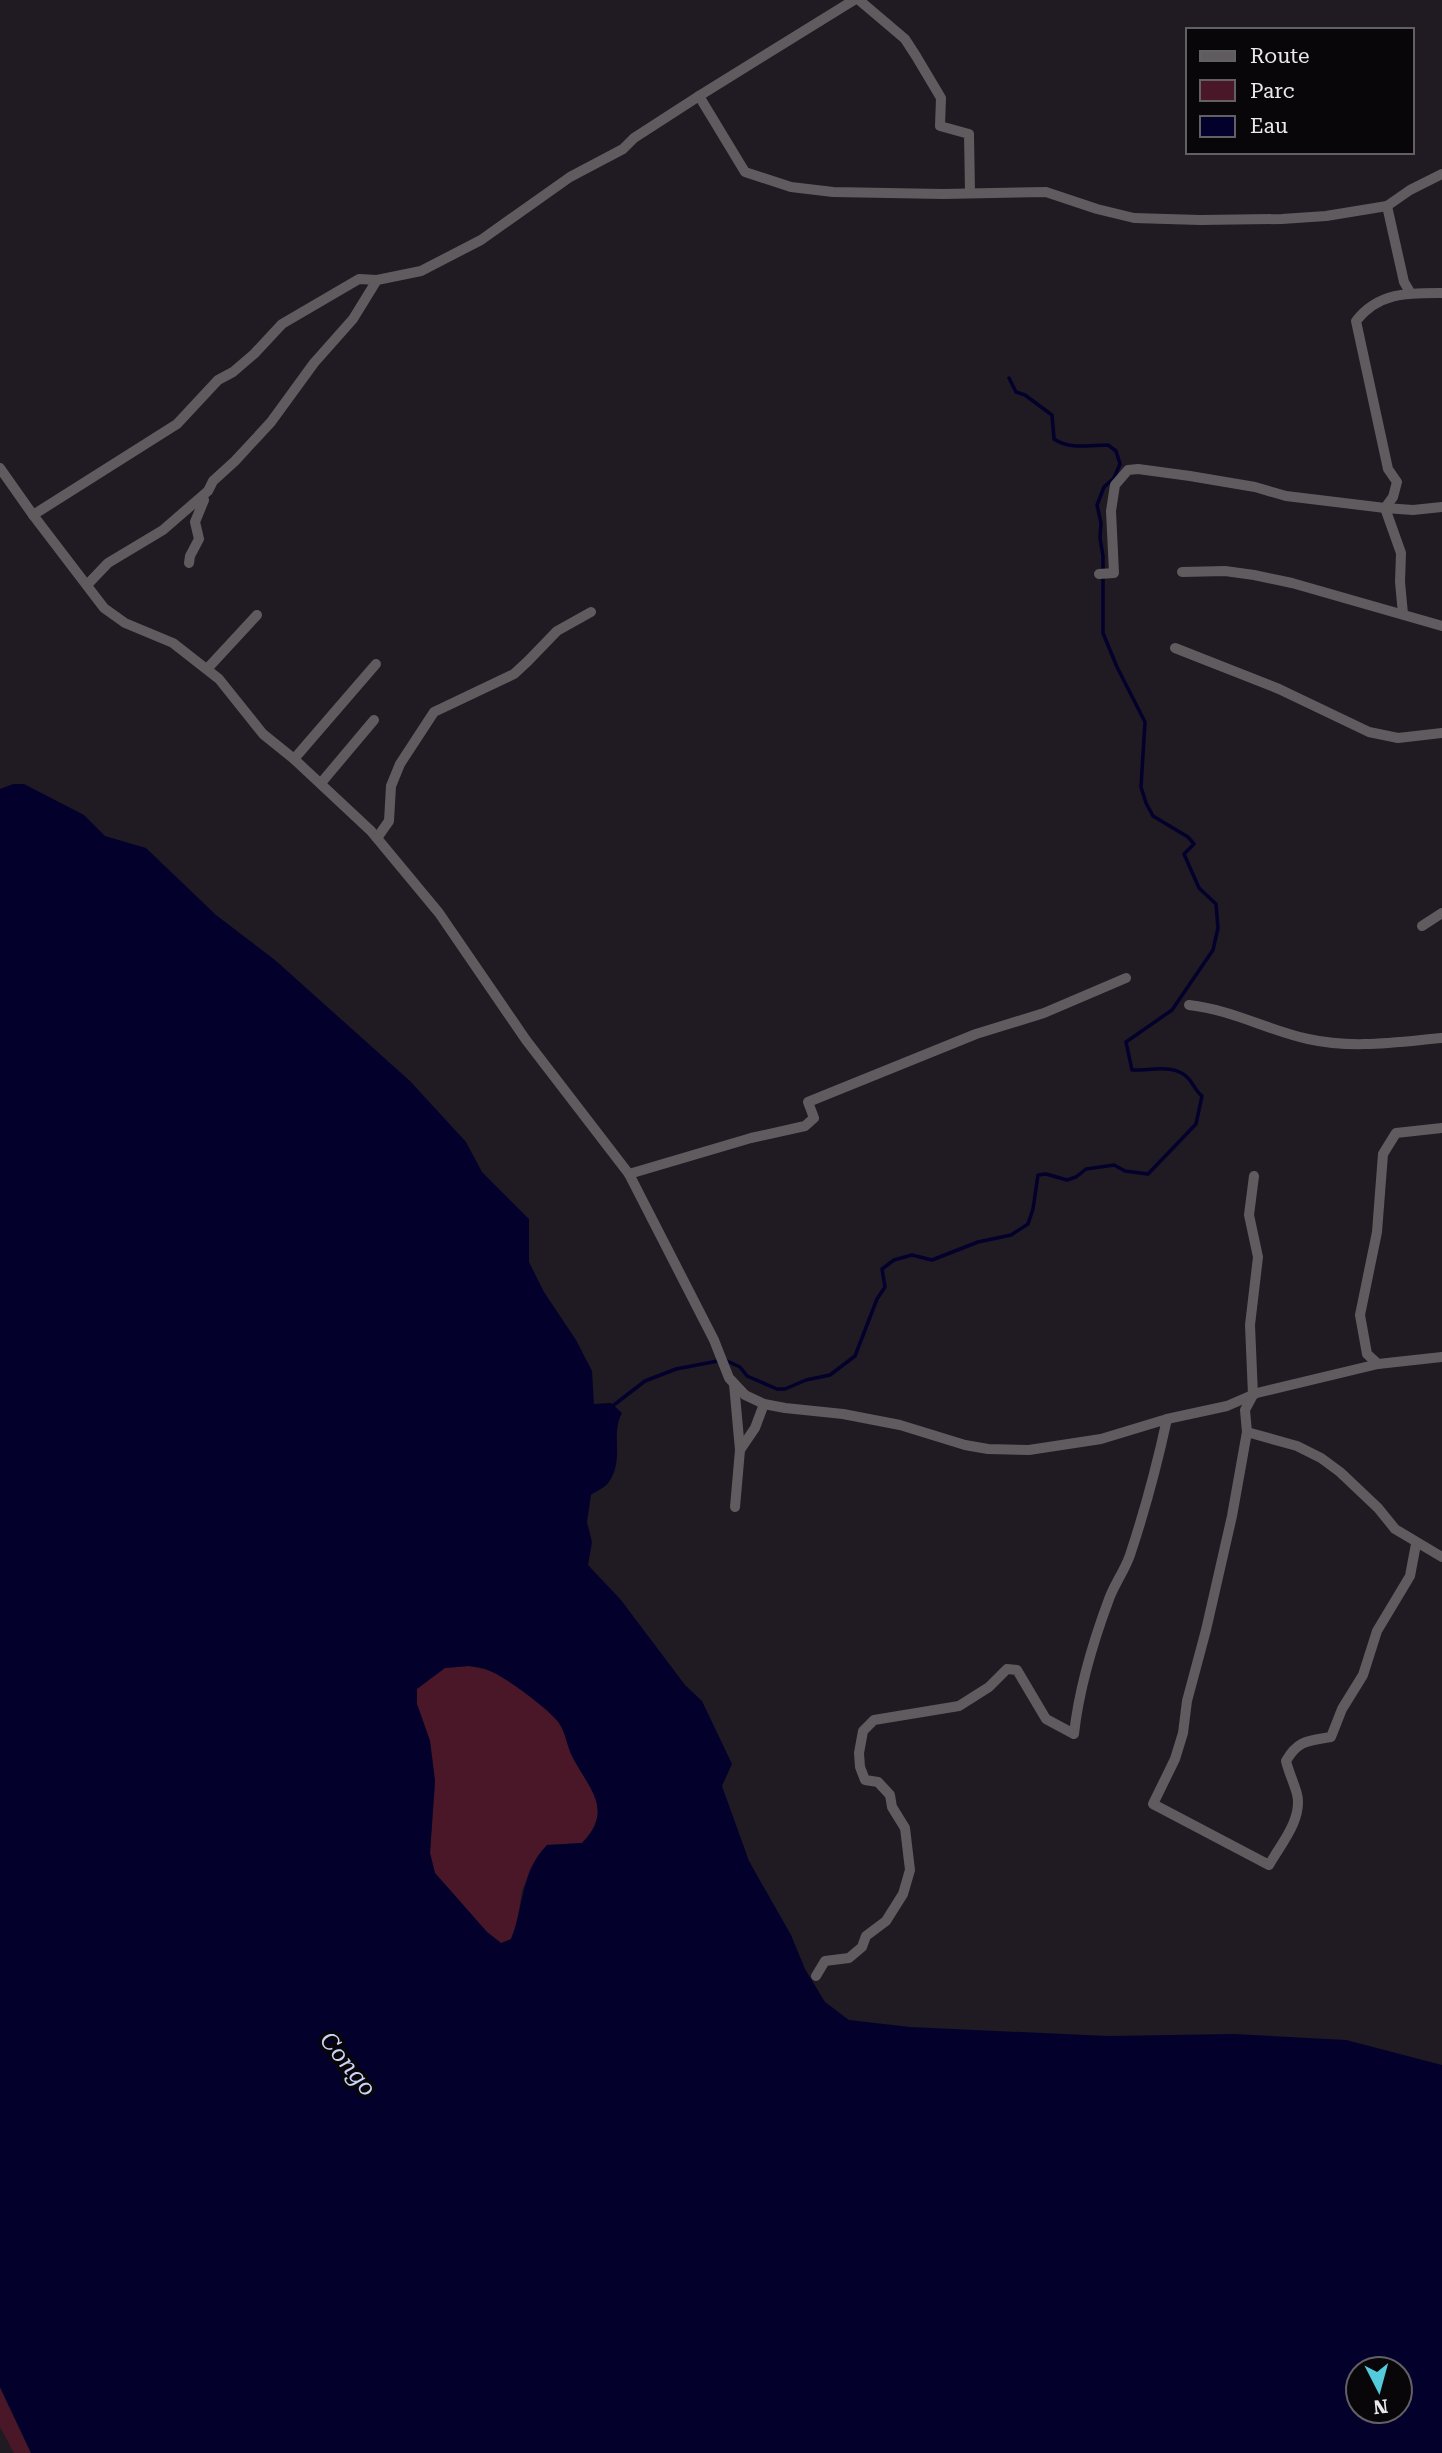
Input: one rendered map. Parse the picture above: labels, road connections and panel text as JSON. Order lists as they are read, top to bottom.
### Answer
{
  "water": ["Congo"],
  "legend": ["Route", "Parc", "Eau"],
  "north": "bottom"
}
